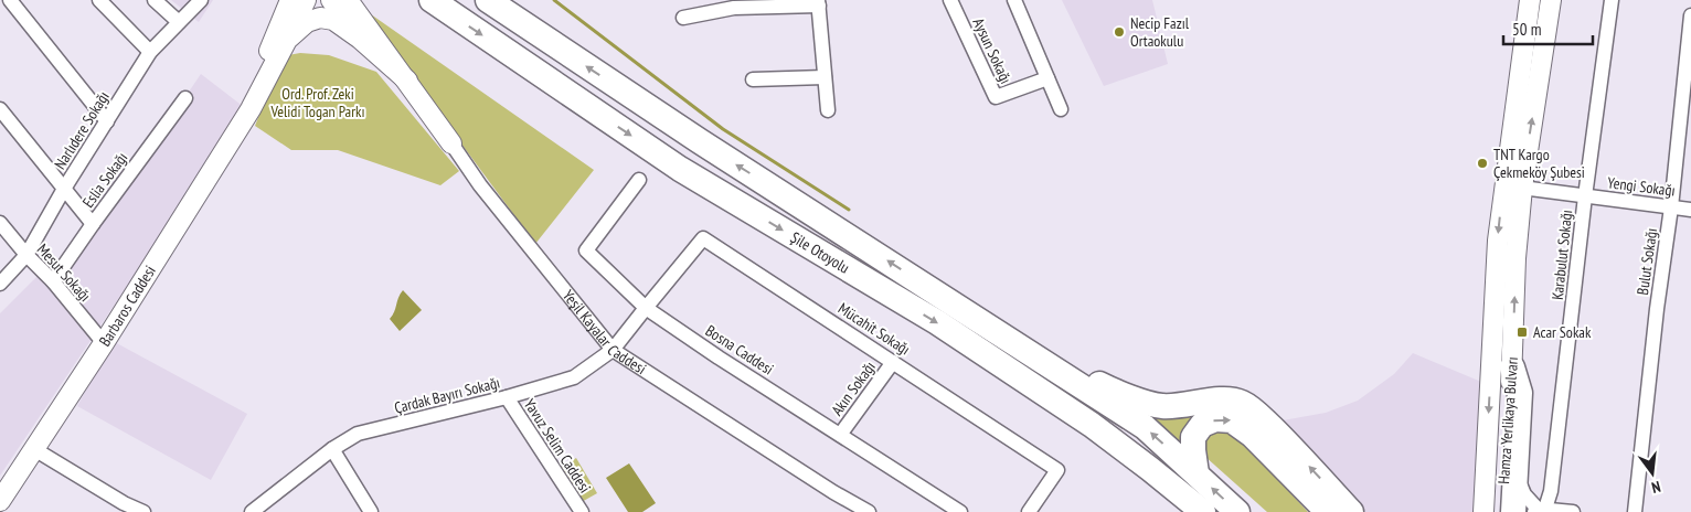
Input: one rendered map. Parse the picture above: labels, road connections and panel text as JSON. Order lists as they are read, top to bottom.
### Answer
{
  "streets": {
    "highway": ["Şile Otoyolu"],
    "street": [
      "Aysun Sokağı",
      "Narlıdere Sokağı",
      "Eslia Sokağı",
      "Yengi Sokağı",
      "Karabulut Sokağı",
      "Bulut Sokağı",
      "Mesut Sokağı",
      "Barbaros Caddesi",
      "Mücahit Sokağı",
      "Yeşil Kayalar Caddesi",
      "Bosna Caddesi",
      "Akın Sokağı",
      "Çardak Bayırı Sokağı",
      "Hamza Yerlikaya Bulvarı",
      "Yavuz Selim Caddesi"
    ]
  },
  "crossings": [
    ["Narlıdere Sokağı", "Mesut Sokağı"],
    ["Eslia Sokağı", "Mesut Sokağı"],
    ["Yengi Sokağı", "Karabulut Sokağı"],
    ["Yengi Sokağı", "Bulut Sokağı"],
    ["Yengi Sokağı", "Hamza Yerlikaya Bulvarı"],
    ["Mesut Sokağı", "Barbaros Caddesi"],
    ["Mücahit Sokağı", "Bosna Caddesi"],
    ["Mücahit Sokağı", "Akın Sokağı"],
    ["Mücahit Sokağı", "Çardak Bayırı Sokağı"],
    ["Yeşil Kayalar Caddesi", "Çardak Bayırı Sokağı"],
    ["Bosna Caddesi", "Akın Sokağı"],
    ["Bosna Caddesi", "Çardak Bayırı Sokağı"],
    ["Çardak Bayırı Sokağı", "Yavuz Selim Caddesi"]
  ],
  "parks": ["Ord. Prof. Zeki Velidi Togan Parkı"],
  "places": {
    "other": ["Necip Fazıl Ortaokulu", "TNT Kargo Çekmeköy Şubesi"],
    "transit": ["Acar Sokak"]
  },
  "scale_bar": "50 m",
  "north": "bottom"
}
